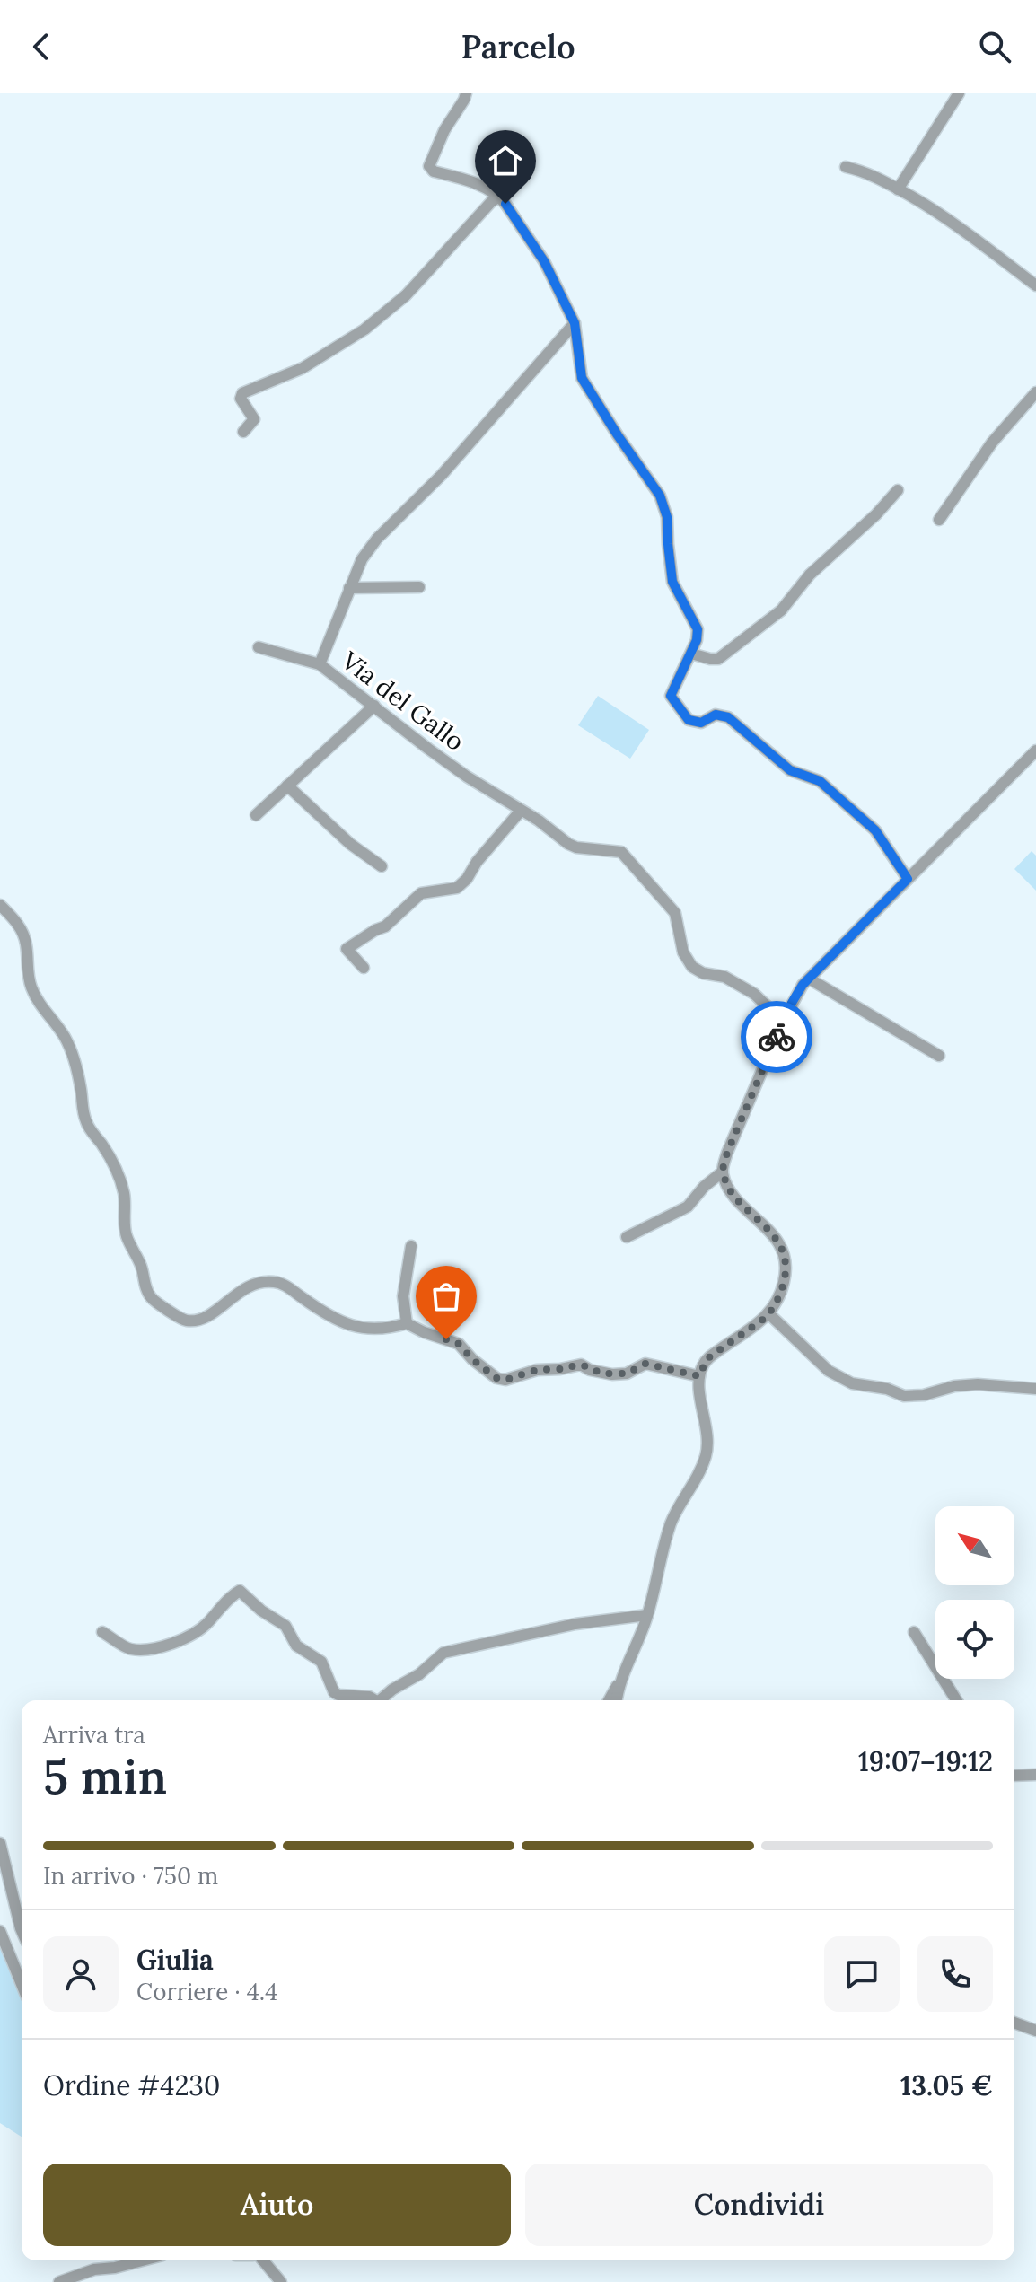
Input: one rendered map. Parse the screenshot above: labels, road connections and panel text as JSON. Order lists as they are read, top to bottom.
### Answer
{
  "streets": {
    "street": ["Via del Gallo"]
  },
  "north": "top left",
  "page": {
    "header": "Parcelo",
    "heading": ["5 min", "Arriva tra", "19:07–19:12"],
    "panel": [
      "Giulia",
      "Corriere · 4.4",
      "Ordine #4230",
      "13.05 €"
    ],
    "bar": "In arrivo · 750 m",
    "buttons": ["Aiuto", "Condividi"]
  }
}
